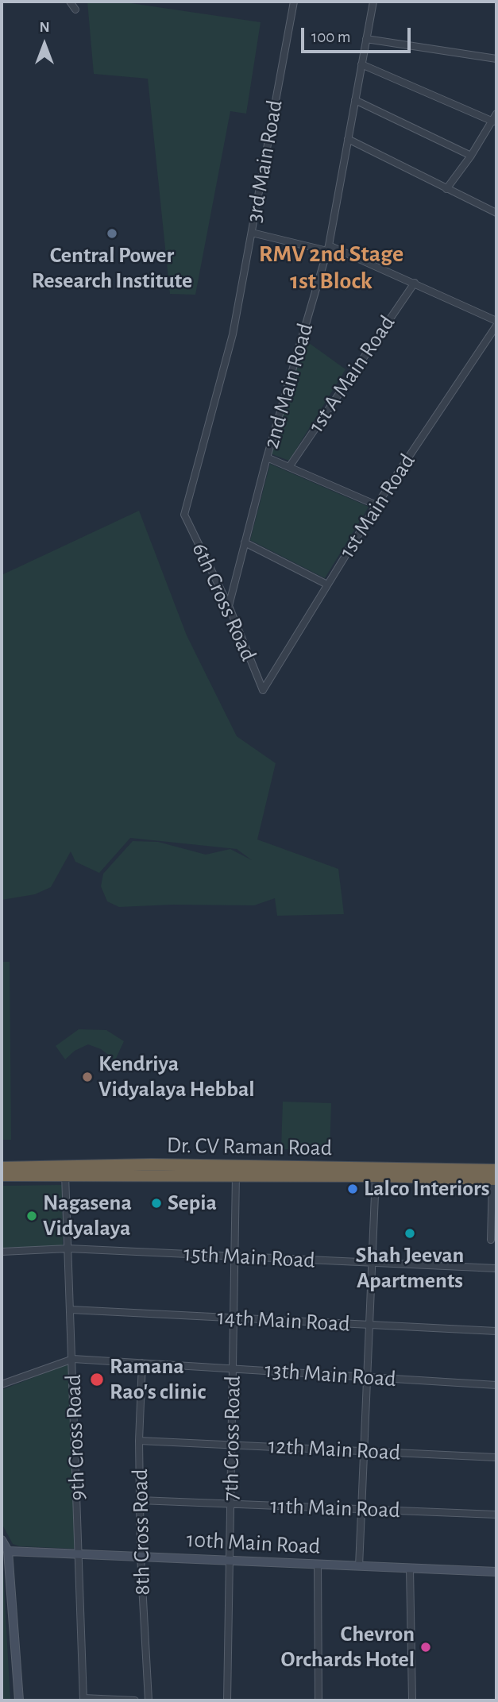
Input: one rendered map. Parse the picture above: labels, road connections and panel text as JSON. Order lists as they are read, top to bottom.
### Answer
{
  "streets": {
    "highway": ["Dr. CV Raman Road"],
    "street": [
      "3rd Main Road",
      "1st A Main Road",
      "2nd Main Road",
      "1st Main Road",
      "6th Cross Road",
      "15th Main Road",
      "14th Main Road",
      "13th Main Road",
      "9th Cross Road",
      "7th Cross Road",
      "12th Main Road",
      "11th Main Road",
      "8th Cross Road",
      "10th Main Road"
    ]
  },
  "crossings": [
    ["3rd Main Road", "6th Cross Road"],
    ["2nd Main Road", "6th Cross Road"],
    ["1st Main Road", "6th Cross Road"],
    ["Dr. CV Raman Road", "9th Cross Road"],
    ["Dr. CV Raman Road", "7th Cross Road"],
    ["15th Main Road", "9th Cross Road"],
    ["15th Main Road", "7th Cross Road"],
    ["14th Main Road", "9th Cross Road"],
    ["14th Main Road", "7th Cross Road"],
    ["13th Main Road", "9th Cross Road"],
    ["13th Main Road", "7th Cross Road"],
    ["13th Main Road", "8th Cross Road"],
    ["9th Cross Road", "10th Main Road"],
    ["7th Cross Road", "12th Main Road"],
    ["7th Cross Road", "11th Main Road"],
    ["7th Cross Road", "10th Main Road"],
    ["12th Main Road", "8th Cross Road"],
    ["11th Main Road", "8th Cross Road"],
    ["8th Cross Road", "10th Main Road"]
  ],
  "districts": ["RMV 2nd Stage 1st Block"],
  "places": [
    "Central Power Research Institute",
    "Kendriya Vidyalaya Hebbal",
    "Lalco Interiors",
    "Sepia",
    "Nagasena Vidyalaya",
    "Shah Jeevan Apartments",
    "Ramana Rao's clinic",
    "Chevron Orchards Hotel"
  ],
  "scale_bar": "100 m",
  "north": "top"
}
